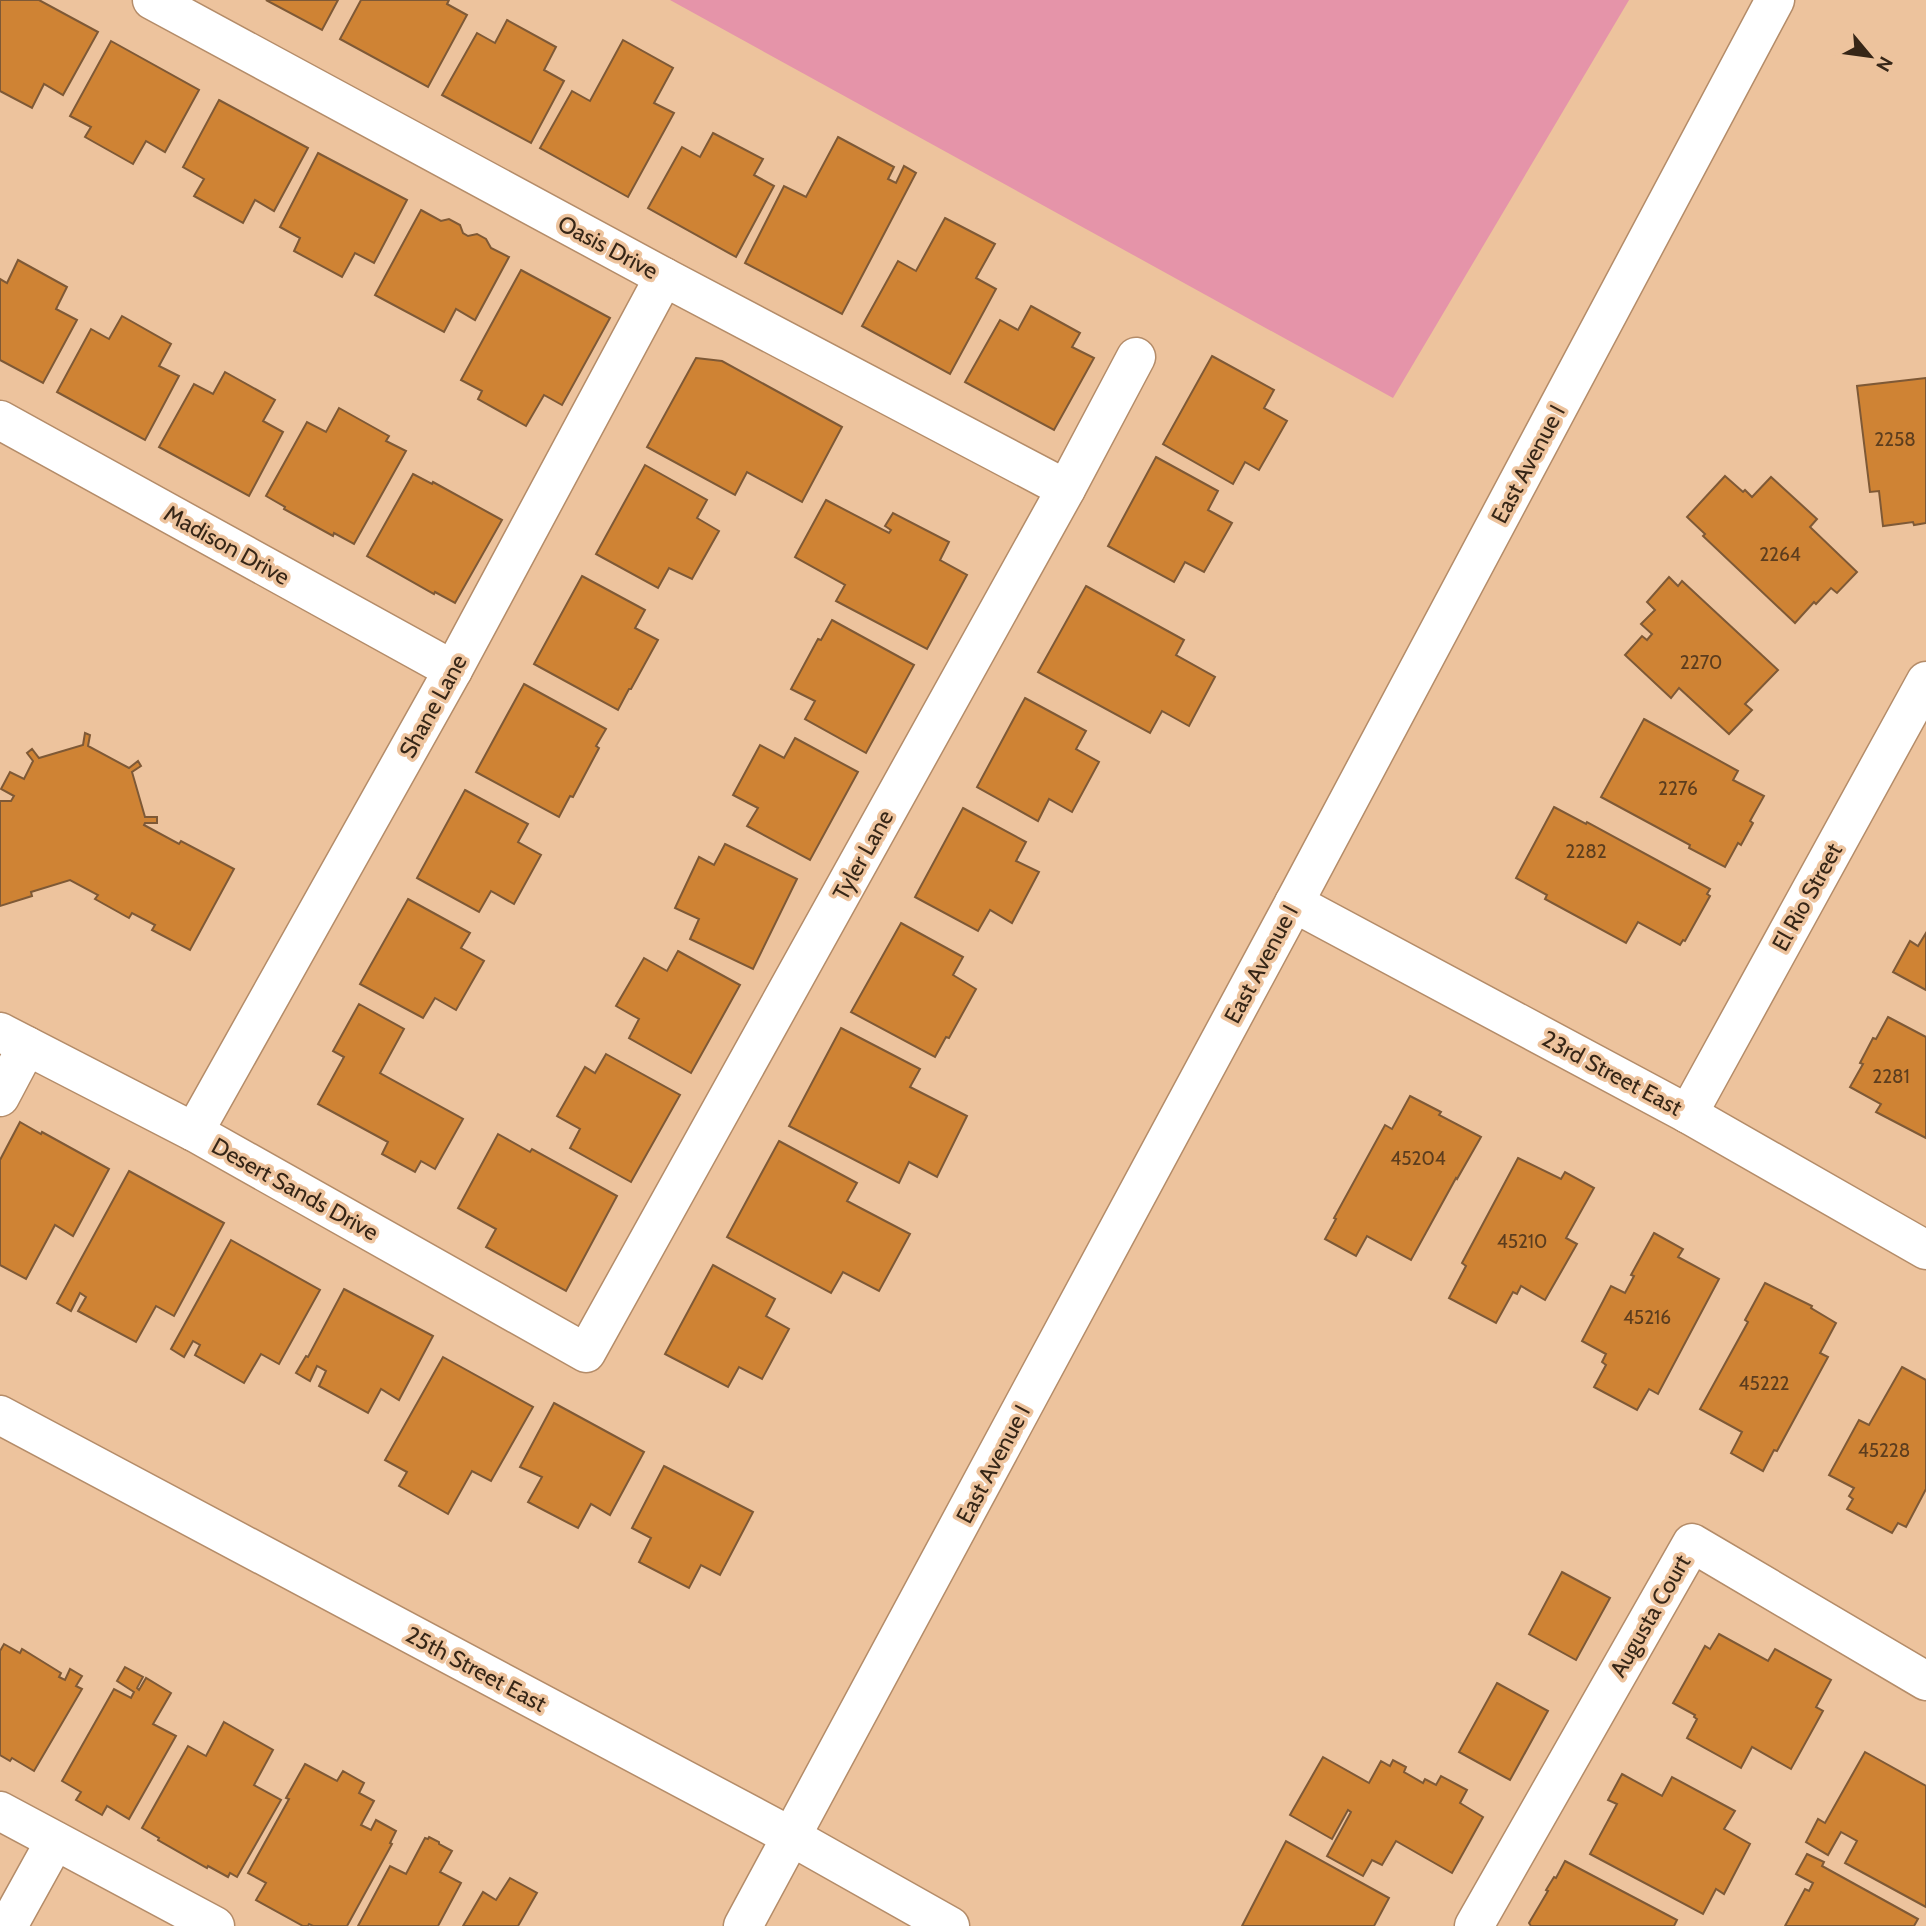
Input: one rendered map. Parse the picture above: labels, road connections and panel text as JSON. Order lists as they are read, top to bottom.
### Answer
{
  "streets": {
    "street": [
      "Oasis Drive",
      "East Avenue I",
      "Madison Drive",
      "Shane Lane",
      "Tyler Lane",
      "El Rio Street",
      "23rd Street East",
      "Desert Sands Drive",
      "Augusta Court",
      "25th Street East"
    ]
  },
  "crossings": [
    ["Oasis Drive", "Shane Lane"],
    ["Oasis Drive", "Tyler Lane"],
    ["East Avenue I", "23rd Street East"],
    ["East Avenue I", "25th Street East"],
    ["Madison Drive", "Shane Lane"],
    ["Shane Lane", "Desert Sands Drive"],
    ["Tyler Lane", "Desert Sands Drive"],
    ["El Rio Street", "23rd Street East"]
  ],
  "house_numbers": [
    "2258",
    "2264",
    "2270",
    "2276",
    "2282",
    "2281",
    "45204",
    "45210",
    "45216",
    "45222",
    "45228"
  ],
  "north": "bottom right"
}
